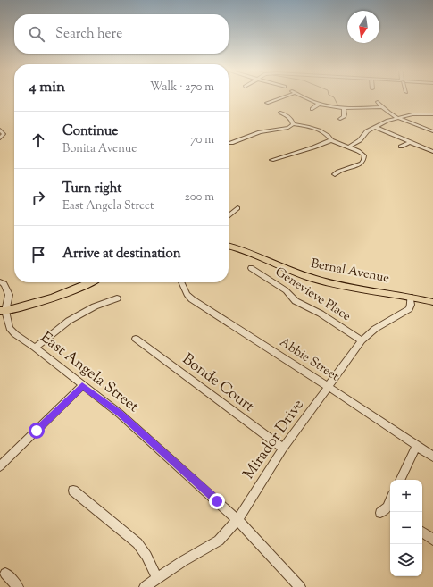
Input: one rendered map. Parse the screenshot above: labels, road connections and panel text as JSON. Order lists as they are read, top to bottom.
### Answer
{
  "streets": {
    "main road": ["Bernal Avenue"],
    "street": [
      "Genevieve Place",
      "Abbie Street",
      "East Angela Street",
      "Bonde Court",
      "Mirador Drive"
    ]
  },
  "crossings": [
    ["Bernal Avenue", "Mirador Drive"],
    ["Genevieve Place", "Mirador Drive"],
    ["Abbie Street", "Mirador Drive"],
    ["East Angela Street", "Mirador Drive"],
    ["Bonde Court", "Mirador Drive"]
  ],
  "north": "bottom",
  "page": {
    "search": "Search here",
    "heading": ["4 min", "Walk · 270 m"],
    "list": [
      ["Continue", "Bonita Avenue", "70 m"],
      ["Turn right", "East Angela Street", "200 m"],
      "Arrive at destination"
    ],
    "map_buttons": ["+", "−"]
  }
}
